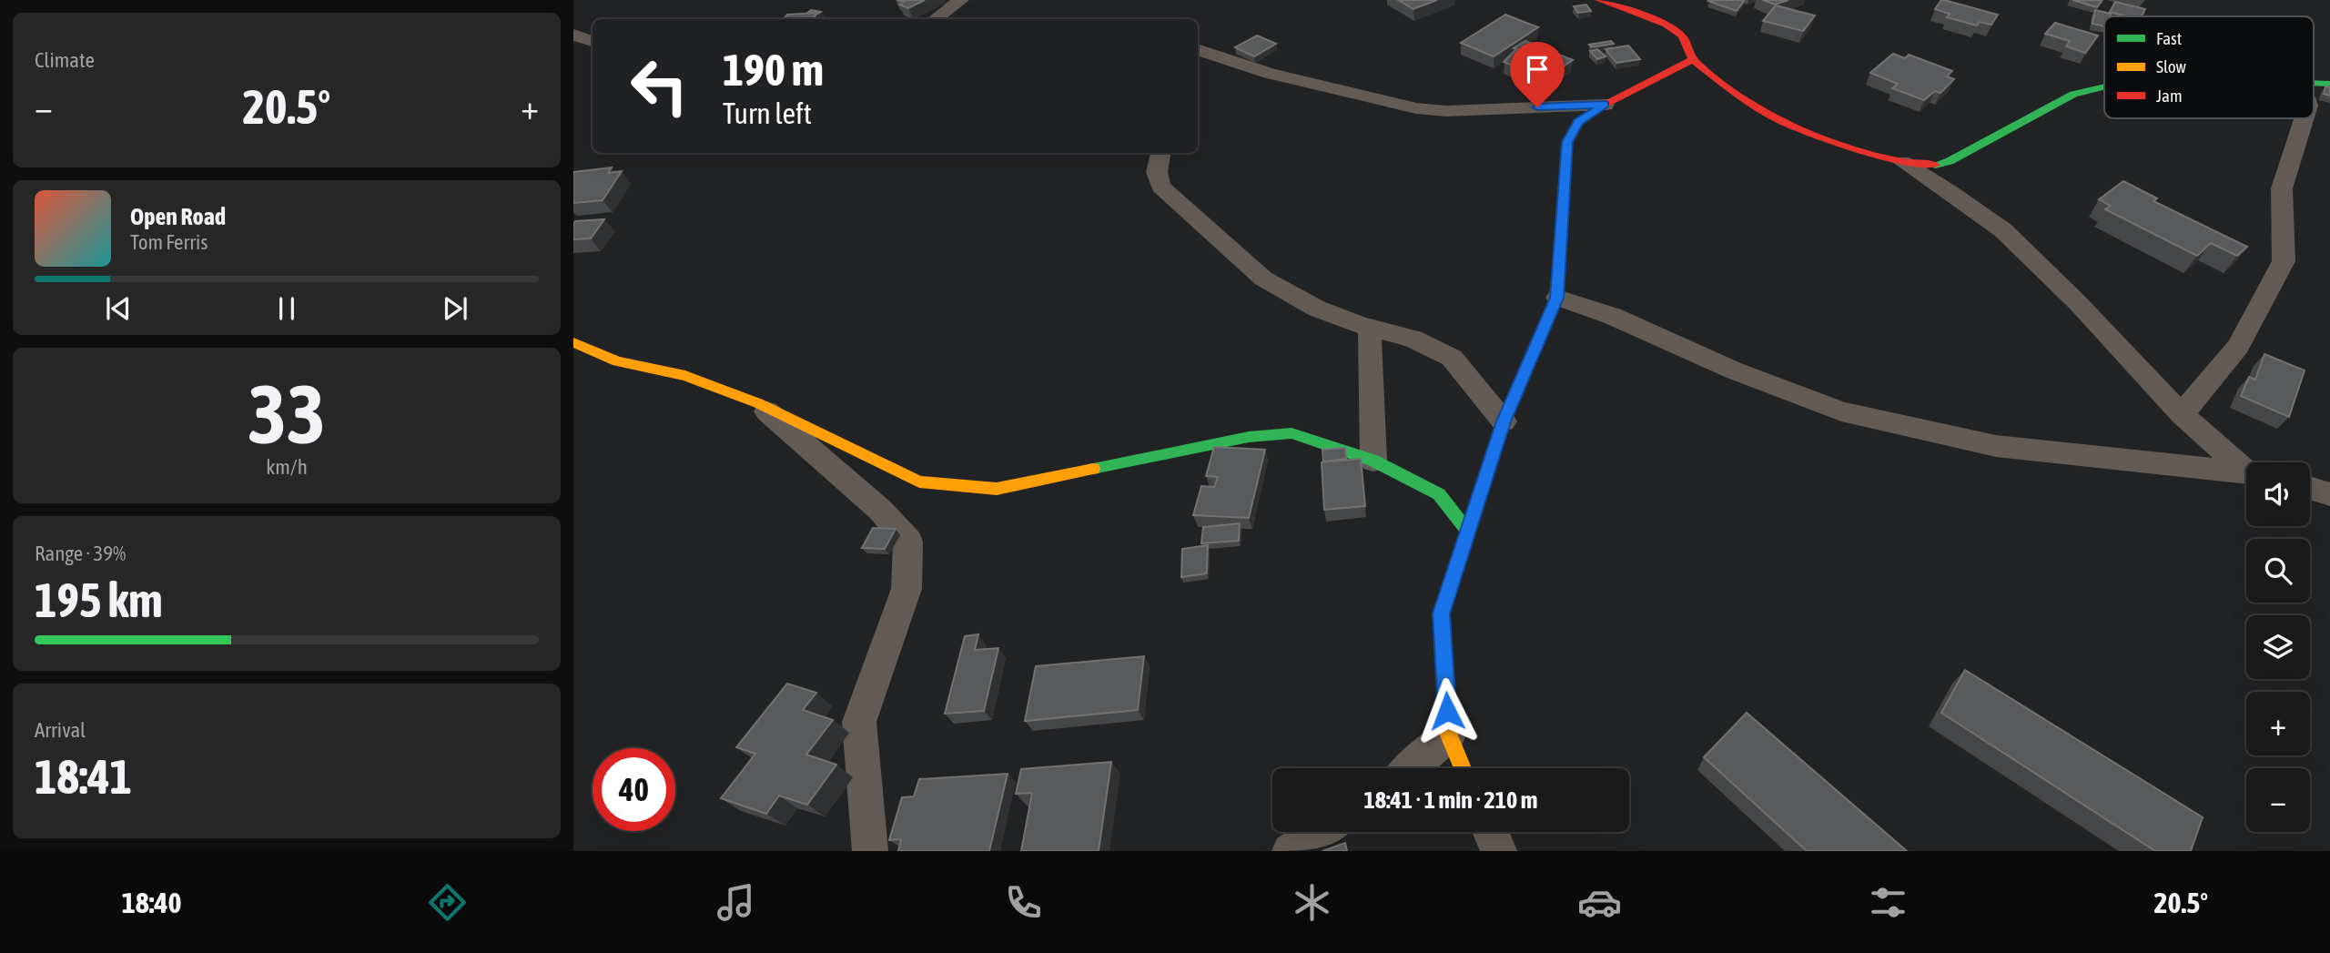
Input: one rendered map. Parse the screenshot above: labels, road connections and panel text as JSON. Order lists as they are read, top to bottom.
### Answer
{
  "legend": ["Fast", "Slow", "Jam"],
  "page": {
    "tile": [
      "Climate",
      ["33", "km/h"],
      ["Range · 39%", "195 km"],
      ["Arrival", "18:41"]
    ],
    "turn": ["190 m", "Turn left"],
    "heat": ["−", "20.5°", "+"],
    "song": ["Open Road", "Tom Ferris"],
    "map_buttons": ["+", "−"],
    "limit": "40",
    "trip": "18:41 · 1 min · 210 m",
    "tabs": ["18:40", "20.5°"]
  }
}
